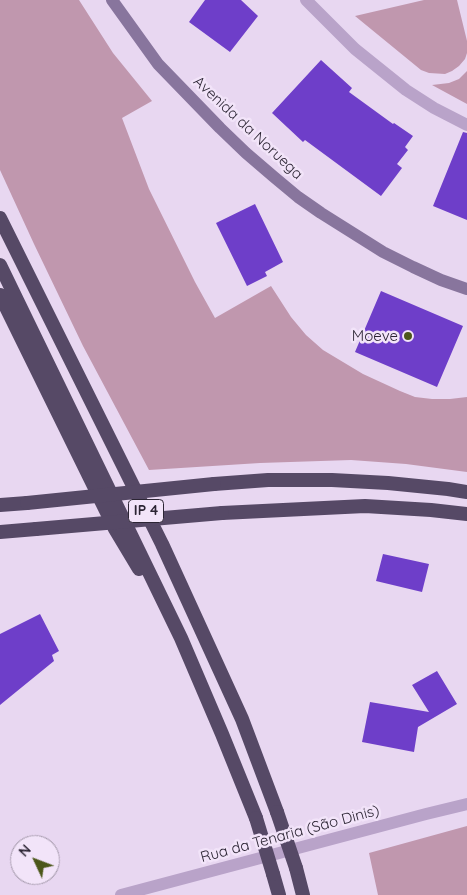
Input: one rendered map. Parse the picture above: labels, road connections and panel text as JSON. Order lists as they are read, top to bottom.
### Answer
{
  "streets": {
    "highway": ["IP 4"],
    "main road": ["Avenida da Noruega"],
    "street": ["Rua da Tenaria (São Dinis)"]
  },
  "places": ["Moeve"],
  "north": "top left"
}
